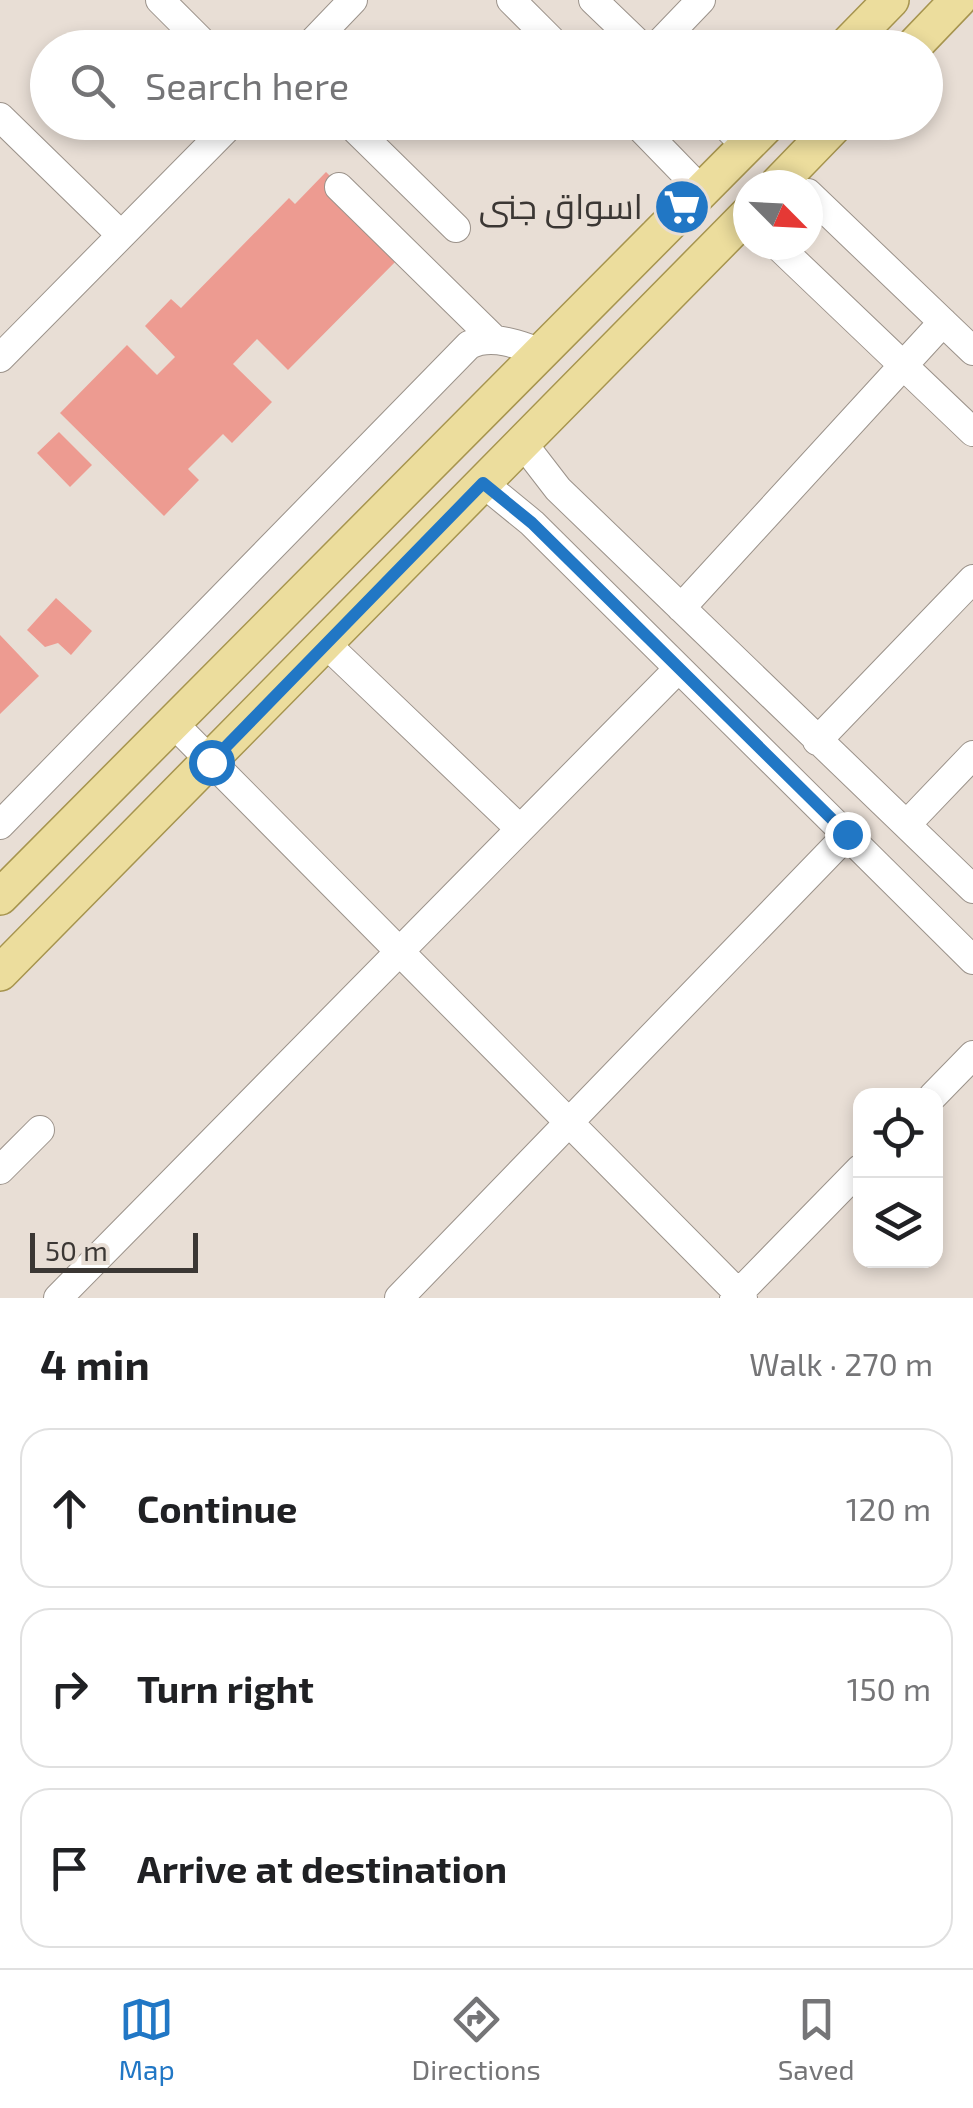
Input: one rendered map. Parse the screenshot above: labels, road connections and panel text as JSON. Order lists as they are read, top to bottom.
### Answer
{
  "places": {
    "supermarket": ["اسواق جنى"]
  },
  "scale_bar": "50 m",
  "north": "bottom right",
  "page": {
    "search": "Search here",
    "scale": "50 m",
    "heading": ["4 min", "Walk · 270 m"],
    "list": [
      ["Continue", "120 m"],
      ["Turn right", "150 m"],
      "Arrive at destination"
    ],
    "nav": ["Map", "Directions", "Saved"]
  }
}
